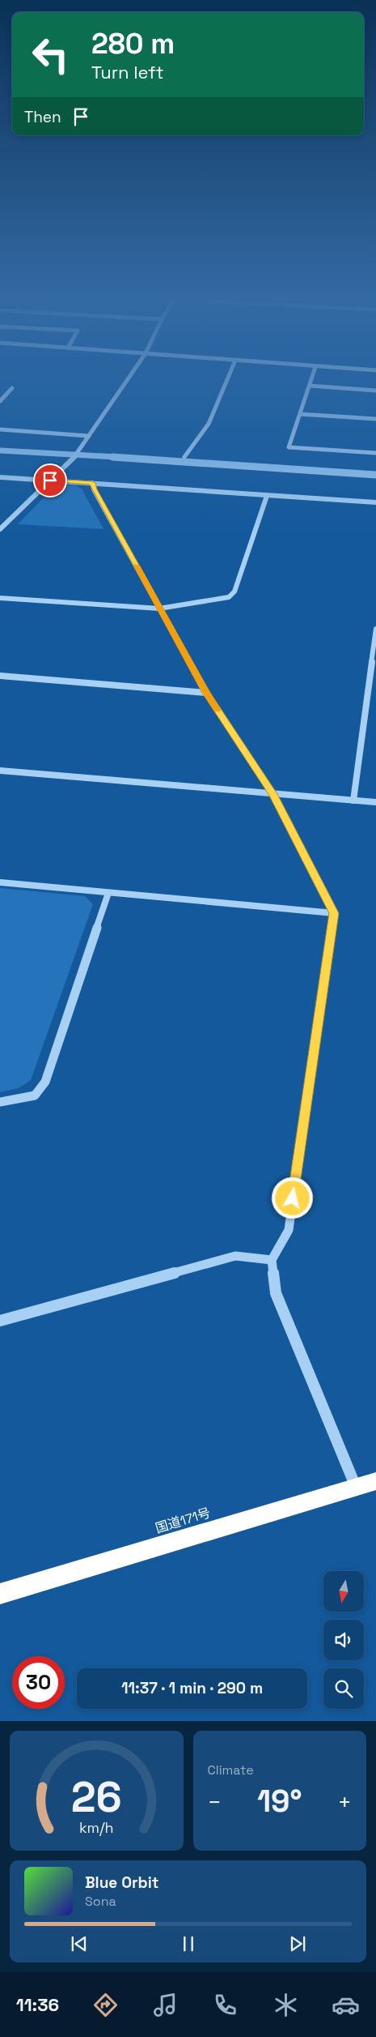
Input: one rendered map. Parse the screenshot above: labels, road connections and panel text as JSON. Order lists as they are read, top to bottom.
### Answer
{
  "streets": {
    "highway": ["国道171号"]
  },
  "north": "bottom",
  "page": {
    "turn": ["280 m", "Turn left"],
    "then": "Then",
    "limit": "30",
    "trip": "11:37 · 1 min · 290 m",
    "tile": "Climate",
    "heat": ["−", "19°", "+"],
    "song": ["Blue Orbit", "Sona"],
    "tabs": "11:36",
    "gauge": ["26", "km/h"]
  }
}
